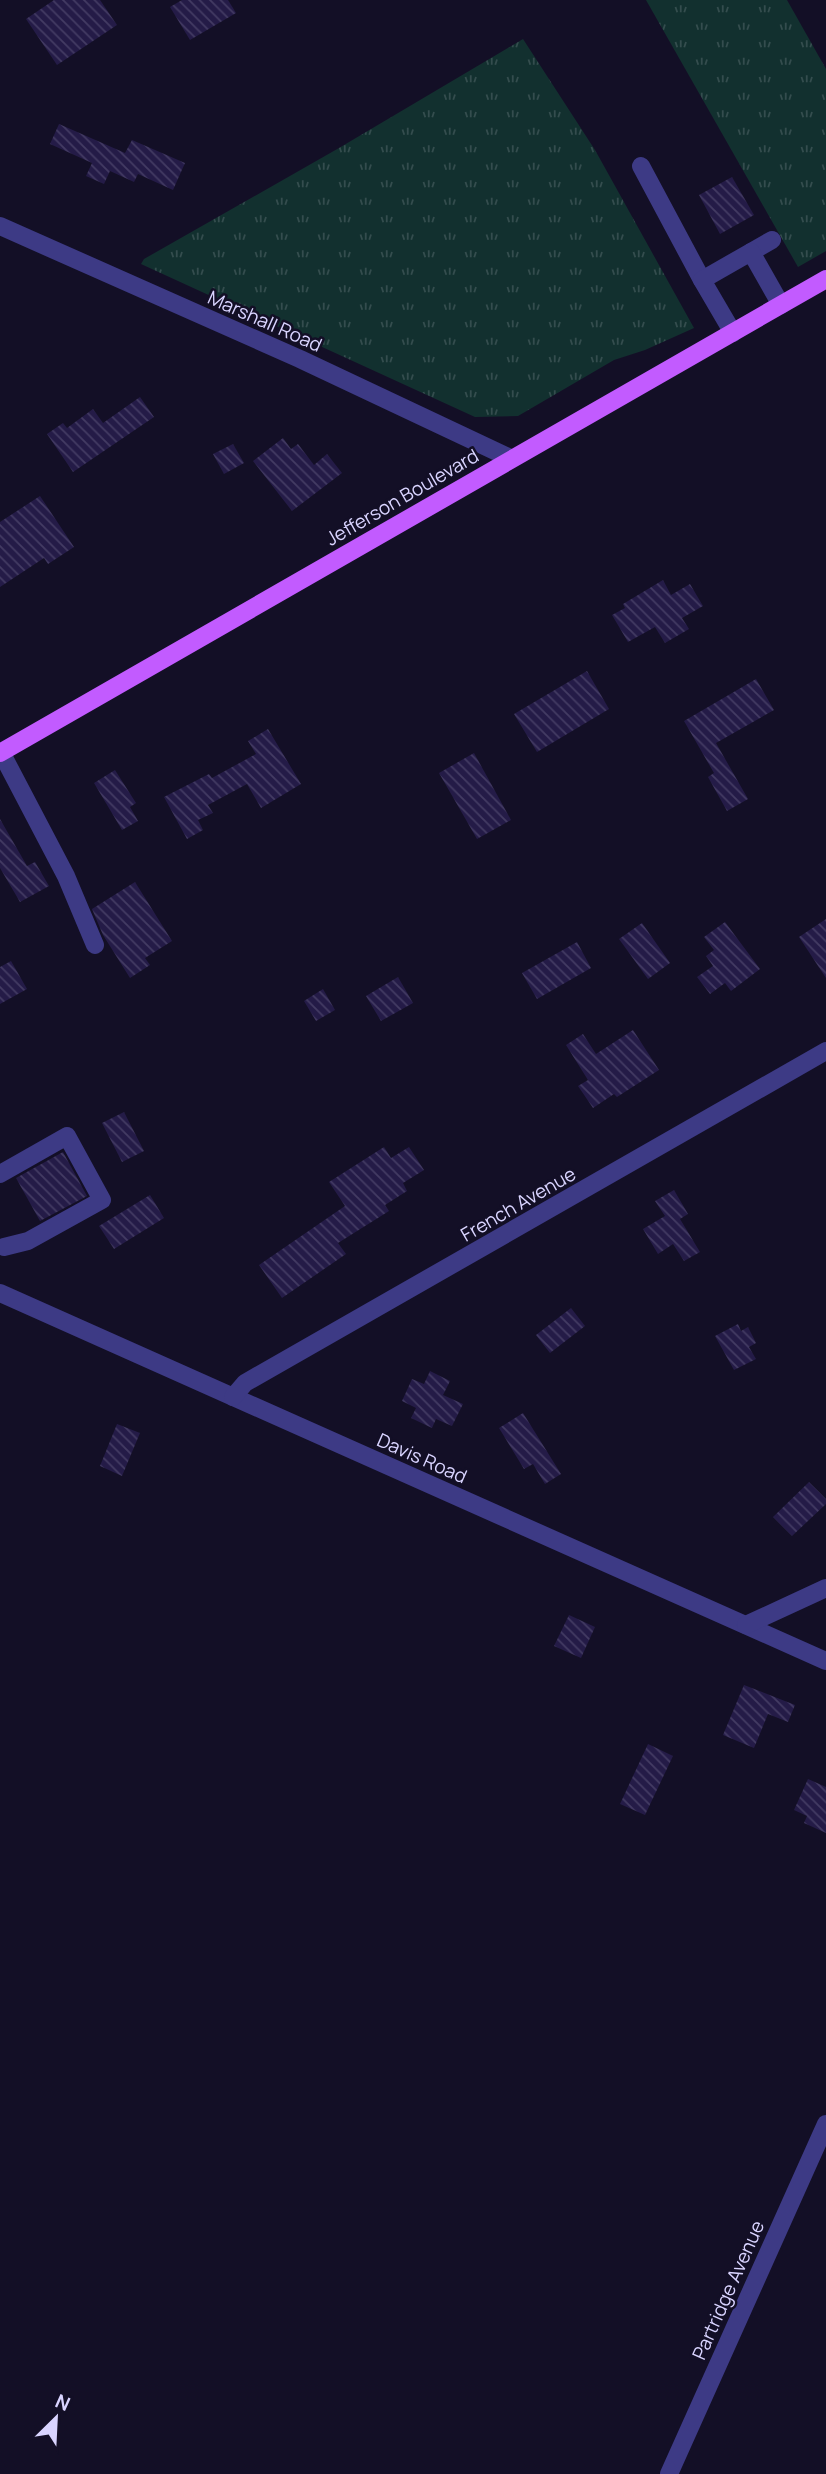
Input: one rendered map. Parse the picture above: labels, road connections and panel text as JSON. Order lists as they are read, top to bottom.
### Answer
{
  "streets": {
    "main road": ["Jefferson Boulevard"],
    "street": [
      "Marshall Road",
      "French Avenue",
      "Davis Road",
      "Partridge Avenue"
    ]
  },
  "crossings": [
    ["Marshall Road", "Jefferson Boulevard"],
    ["French Avenue", "Davis Road"]
  ],
  "north": "top right"
}
